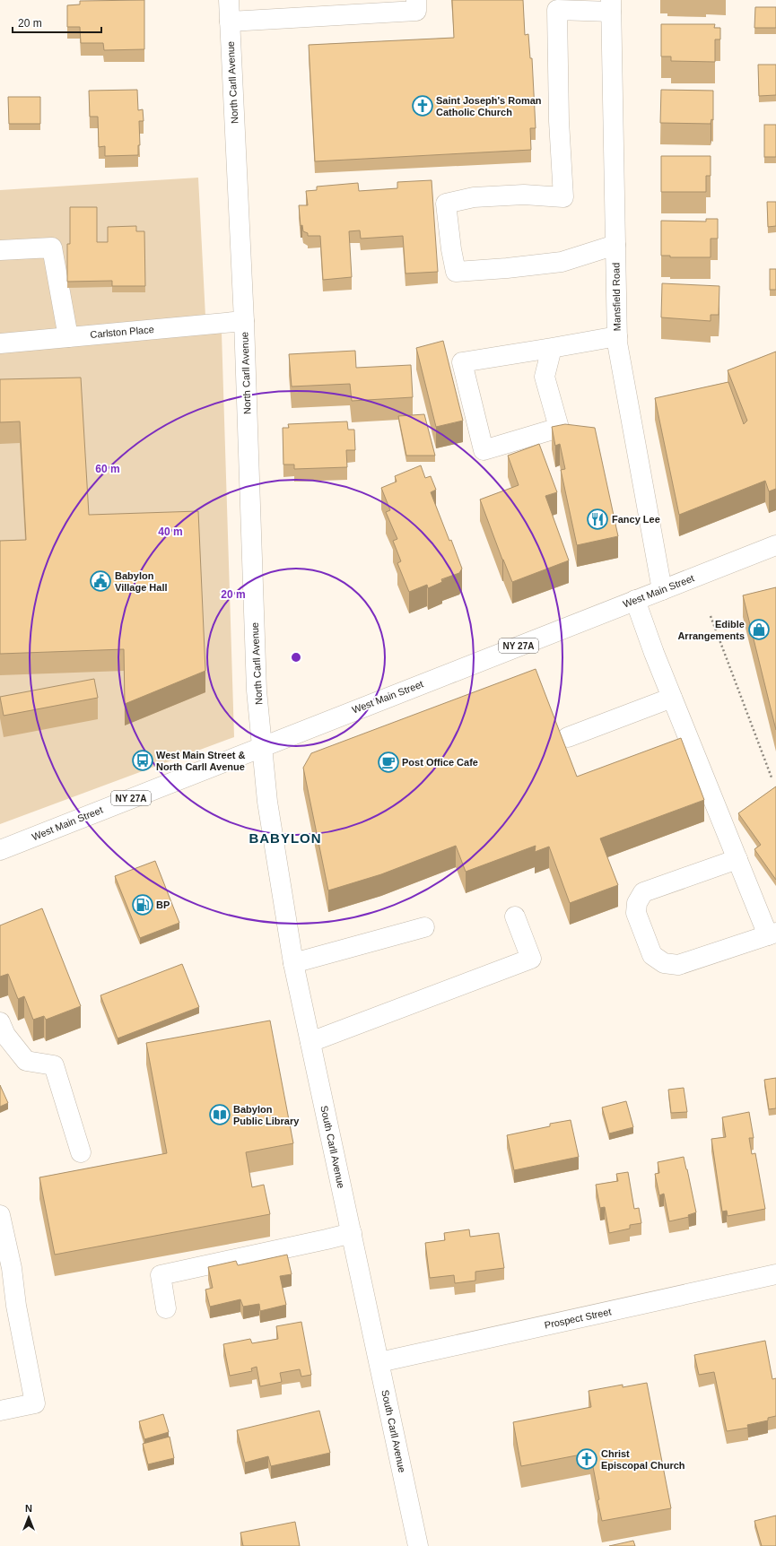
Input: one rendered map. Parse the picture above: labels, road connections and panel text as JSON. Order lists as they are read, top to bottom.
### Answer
{
  "streets": {
    "street": [
      "North Carll Avenue",
      "Mansfield Road",
      "Carlston Place",
      "West Main Street",
      "NY 27A",
      "South Carll Avenue",
      "Prospect Street"
    ]
  },
  "crossings": [
    ["North Carll Avenue", "Carlston Place"],
    ["North Carll Avenue", "West Main Street"],
    ["North Carll Avenue", "South Carll Avenue"],
    ["Mansfield Road", "West Main Street"],
    ["West Main Street", "South Carll Avenue"],
    ["South Carll Avenue", "Prospect Street"]
  ],
  "districts": ["BABYLON"],
  "places": {
    "church": ["Saint Joseph's Roman Catholic Church", "Christ Episcopal Church"],
    "restaurant": ["Fancy Lee"],
    "public building": ["Babylon Village Hall"],
    "shop": ["Edible Arrangements"],
    "bus stop": ["West Main Street & North Carll Avenue"],
    "cafe": ["Post Office Cafe"],
    "fuel station": ["BP"],
    "library": ["Babylon Public Library"]
  },
  "scale_bar": "20 m",
  "north": "top",
  "rings": ["60 m", "40 m", "20 m"]
}
